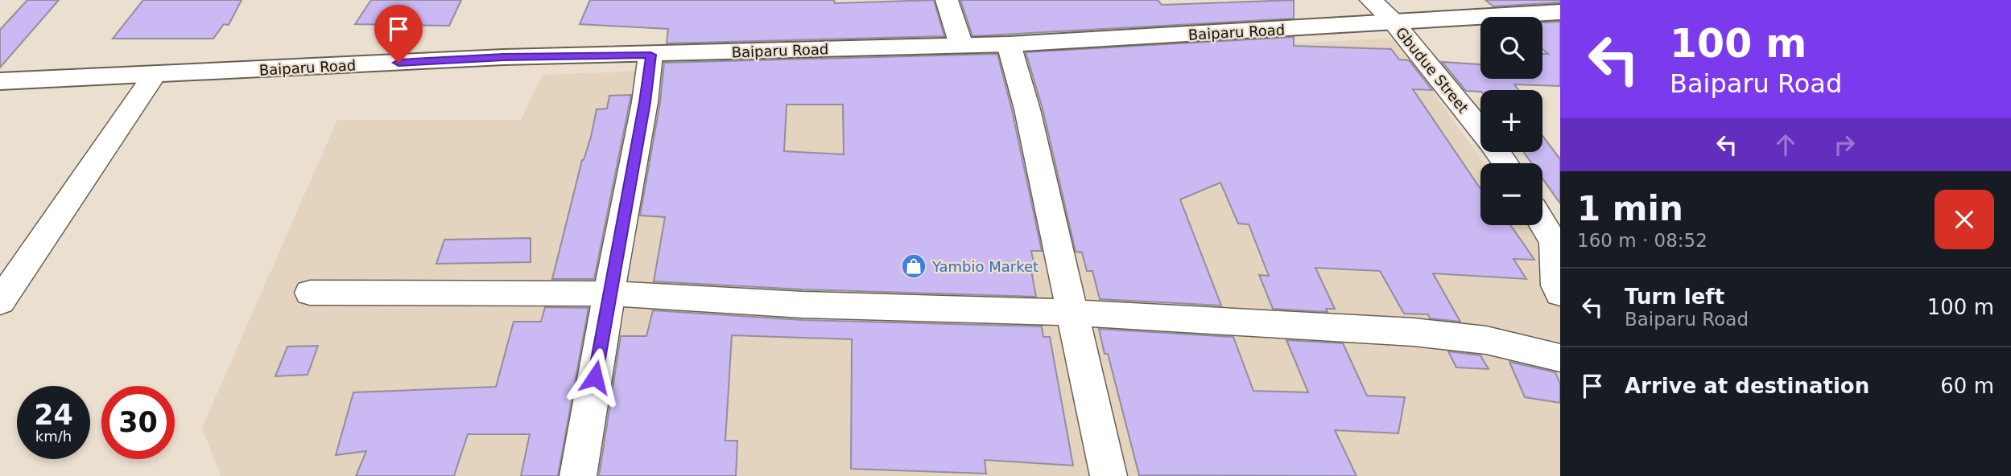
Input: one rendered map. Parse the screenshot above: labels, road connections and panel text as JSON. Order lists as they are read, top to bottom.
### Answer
{
  "streets": {
    "street": ["Baiparu Road", "Gbudue Street"]
  },
  "crossings": [
    ["Baiparu Road", "Gbudue Street"]
  ],
  "places": {
    "shop": ["Yambio Market"]
  },
  "page": {
    "turn": ["100 m", "Baiparu Road"],
    "map_buttons": ["+", "−"],
    "heading": ["1 min", "160 m · 08:52"],
    "list": [
      {
        "name": "Turn left",
        "note": "Baiparu Road",
        "value": "100 m"
      },
      {
        "name": "Arrive at destination",
        "value": "60 m"
      }
    ],
    "speed": "24 km/h",
    "limit": "30"
  }
}
